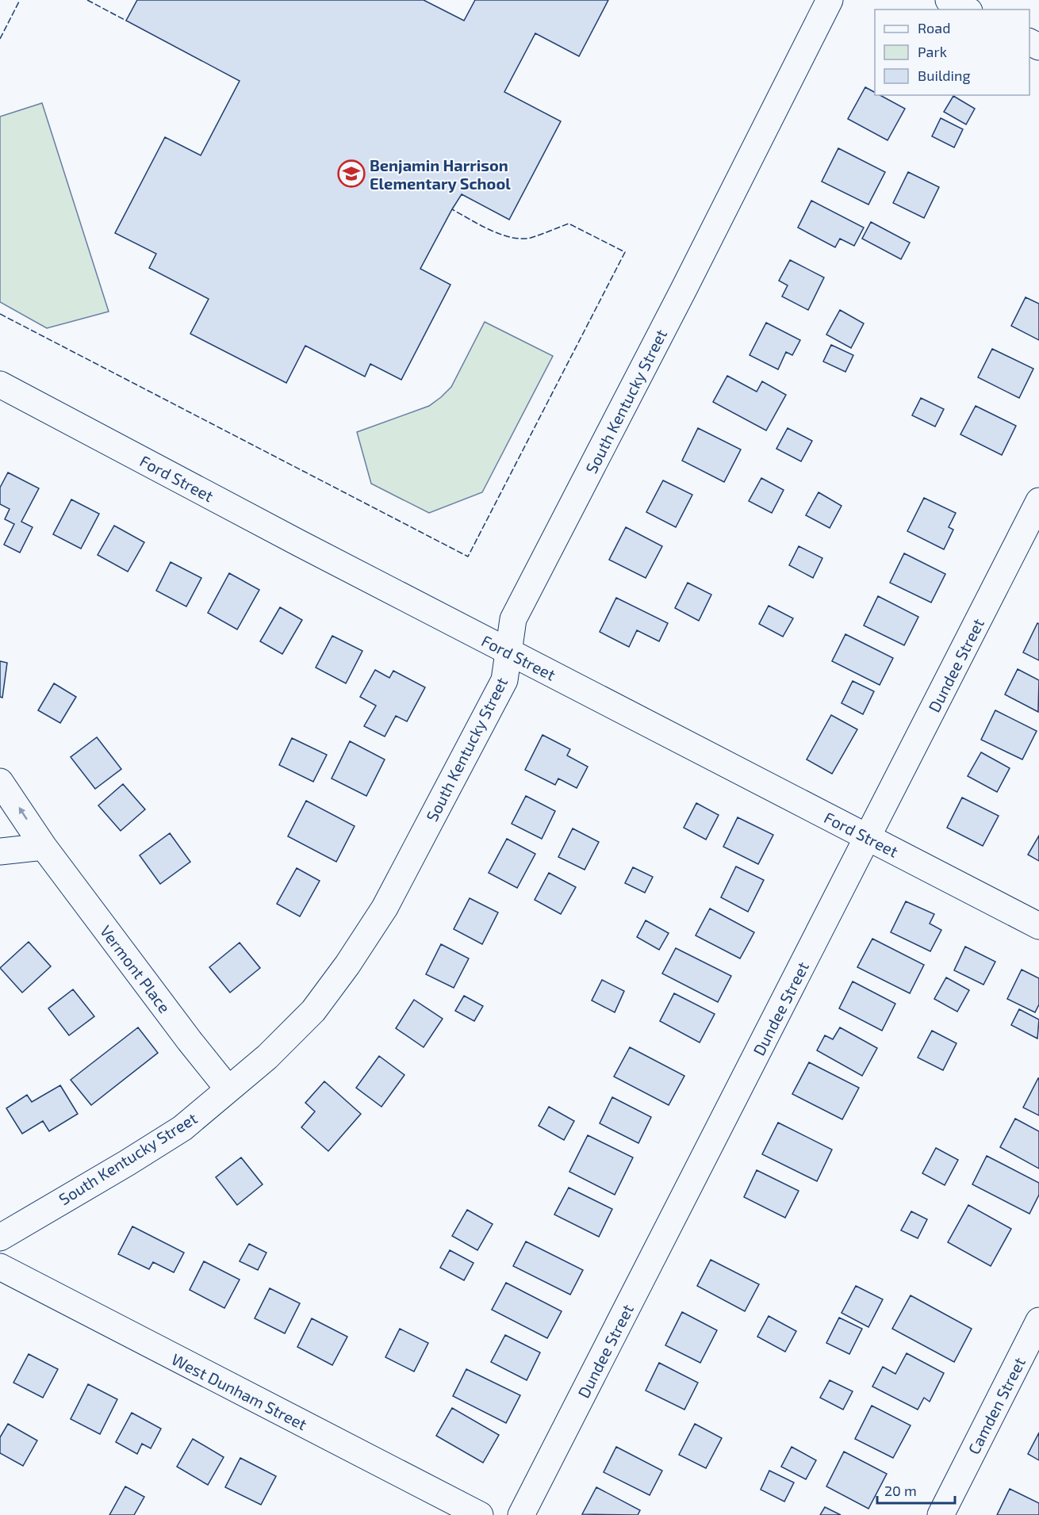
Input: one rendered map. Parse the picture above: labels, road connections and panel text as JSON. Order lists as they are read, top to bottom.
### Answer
{
  "streets": {
    "street": [
      "South Kentucky Street",
      "Ford Street",
      "Dundee Street",
      "Vermont Place",
      "West Dunham Street",
      "Camden Street"
    ]
  },
  "crossings": [
    ["South Kentucky Street", "Ford Street"],
    ["South Kentucky Street", "Vermont Place"],
    ["Ford Street", "Dundee Street"]
  ],
  "places": {
    "school or university": ["Benjamin Harrison Elementary School"]
  },
  "legend": ["Road", "Park", "Building"],
  "scale_bar": "20 m"
}
